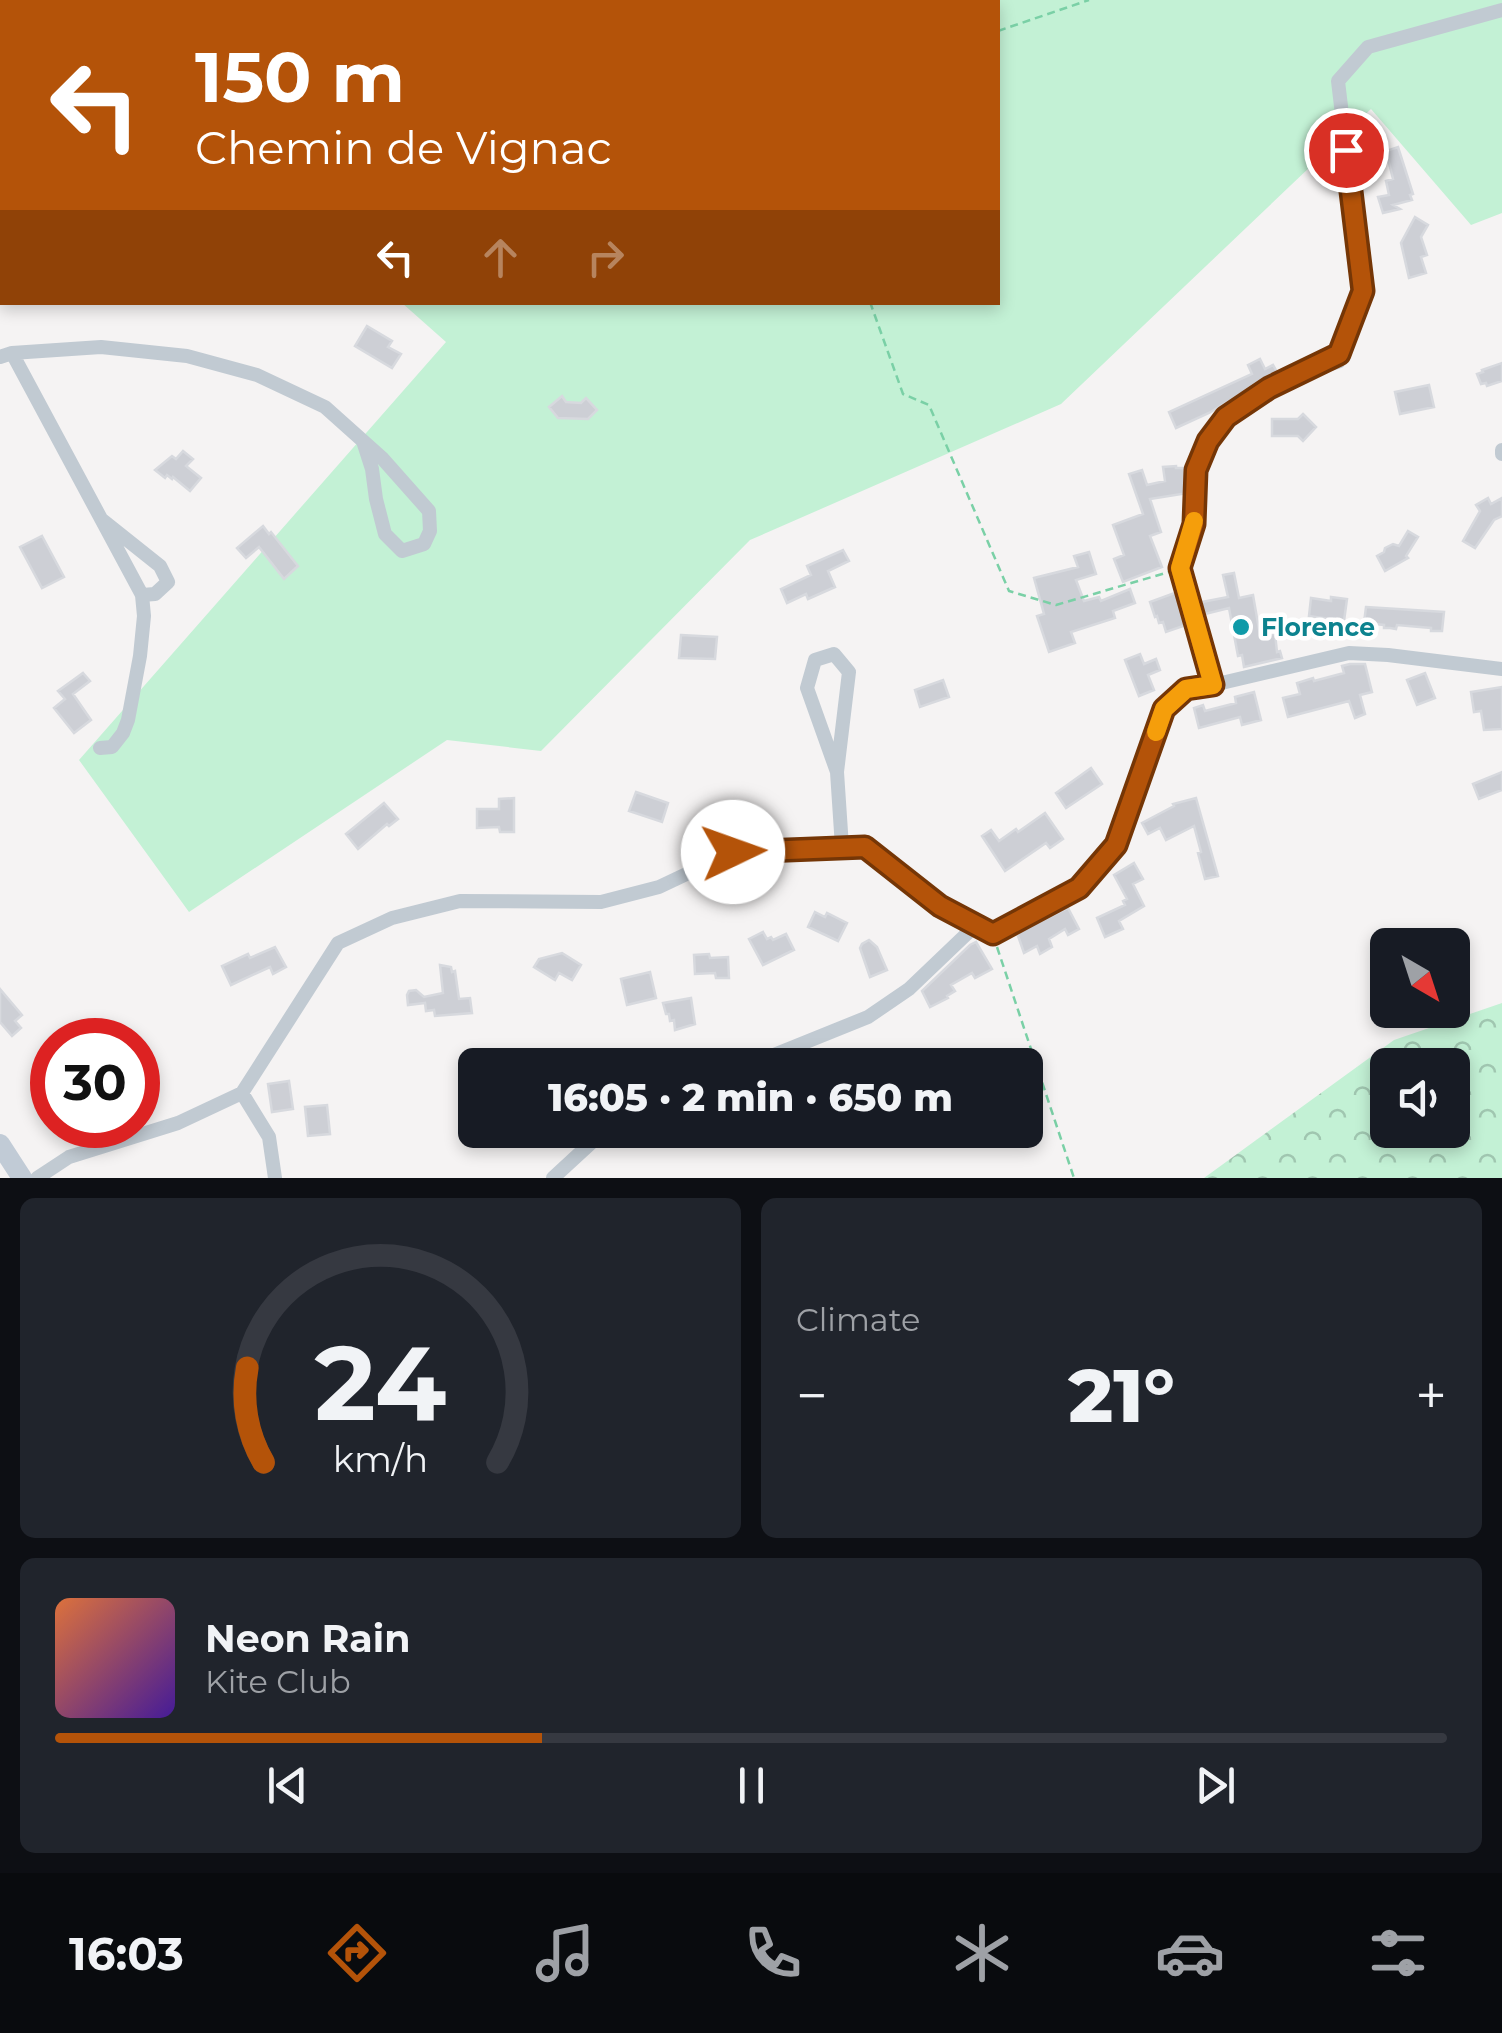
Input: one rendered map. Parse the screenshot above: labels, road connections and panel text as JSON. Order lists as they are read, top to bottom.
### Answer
{
  "places": ["Florence"],
  "north": "bottom right",
  "page": {
    "turn": ["150 m", "Chemin de Vignac"],
    "limit": "30",
    "trip": "16:05 · 2 min · 650 m",
    "tile": "Climate",
    "heat": ["−", "21°", "+"],
    "song": ["Neon Rain", "Kite Club"],
    "tabs": "16:03",
    "gauge": ["24", "km/h"]
  }
}
